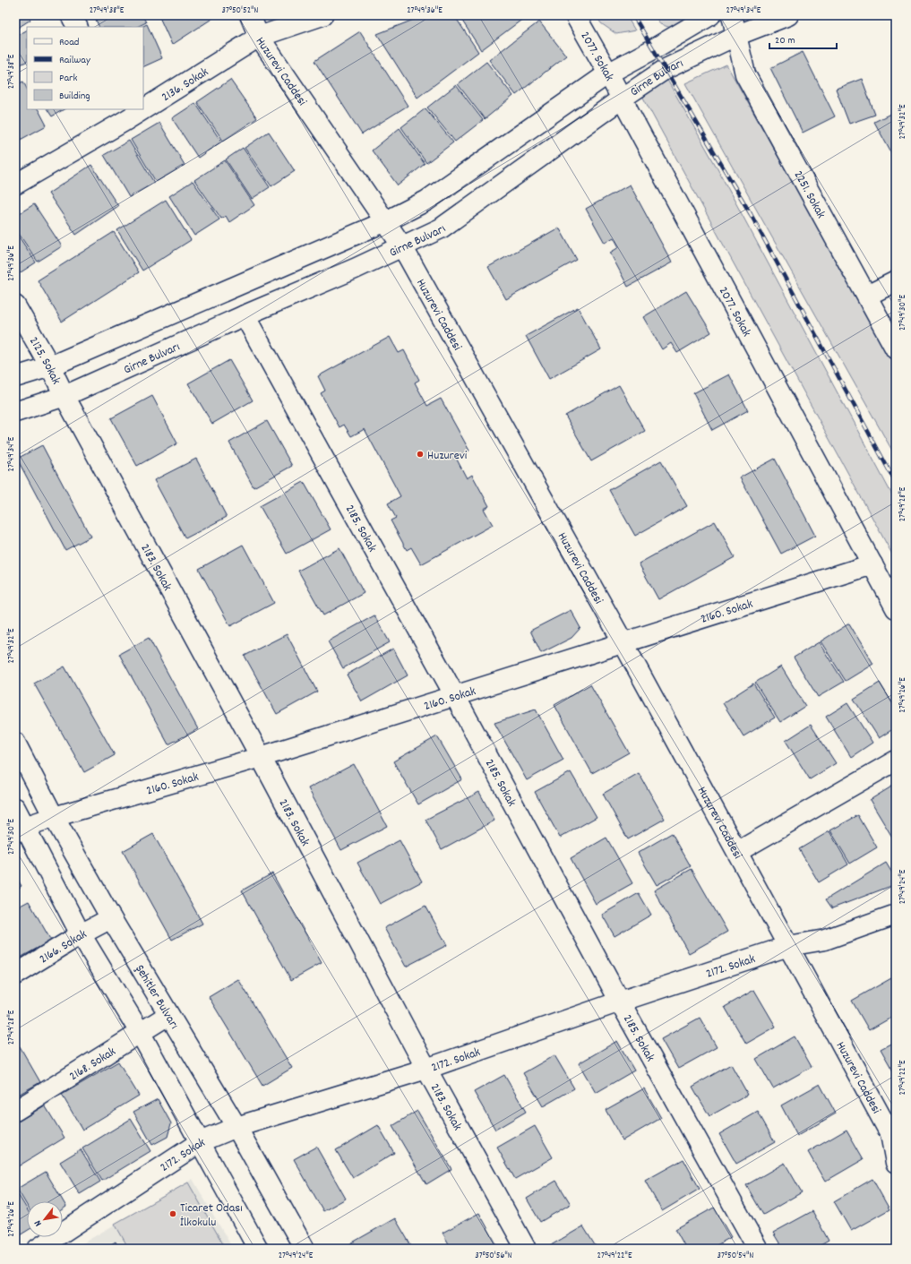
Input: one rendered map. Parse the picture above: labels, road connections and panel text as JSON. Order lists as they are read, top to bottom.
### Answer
{
  "streets": {
    "street": [
      "2077. Sokak",
      "Huzurevi Caddesi",
      "Girne Bulvarı",
      "2136. Sokak",
      "2251. Sokak",
      "2125. Sokak",
      "2185. Sokak",
      "2183. Sokak",
      "2160. Sokak",
      "2166. Sokak",
      "2172. Sokak",
      "Şehitler Bulvarı",
      "2168. Sokak"
    ]
  },
  "crossings": [
    ["2077. Sokak", "Girne Bulvarı"],
    ["2077. Sokak", "2160. Sokak"],
    ["Huzurevi Caddesi", "Girne Bulvarı"],
    ["Huzurevi Caddesi", "2136. Sokak"],
    ["Huzurevi Caddesi", "2160. Sokak"],
    ["Huzurevi Caddesi", "2172. Sokak"],
    ["Girne Bulvarı", "2251. Sokak"],
    ["Girne Bulvarı", "2125. Sokak"],
    ["Girne Bulvarı", "2185. Sokak"],
    ["Girne Bulvarı", "2183. Sokak"],
    ["2125. Sokak", "2183. Sokak"],
    ["2185. Sokak", "2160. Sokak"],
    ["2185. Sokak", "2172. Sokak"],
    ["2183. Sokak", "2160. Sokak"],
    ["2183. Sokak", "2172. Sokak"],
    ["2160. Sokak", "Şehitler Bulvarı"],
    ["2166. Sokak", "Şehitler Bulvarı"],
    ["2172. Sokak", "Şehitler Bulvarı"],
    ["Şehitler Bulvarı", "2168. Sokak"]
  ],
  "places": ["Huzurevi", "Ticaret Odası İlkokulu"],
  "legend": [
    "Road",
    "Railway",
    "Park",
    "Building"
  ],
  "scale_bar": "20 m",
  "north": "bottom left",
  "coordinates": [
    "27°49'38\"E",
    "37°50'52\"N",
    "27°49'36\"E",
    "27°49'34\"E",
    "27°49'32\"E",
    "27°49'30\"E",
    "27°49'28\"E",
    "27°49'26\"E",
    "27°49'24\"E",
    "27°49'22\"E",
    "37°50'56\"N",
    "37°50'54\"N"
  ]
}
